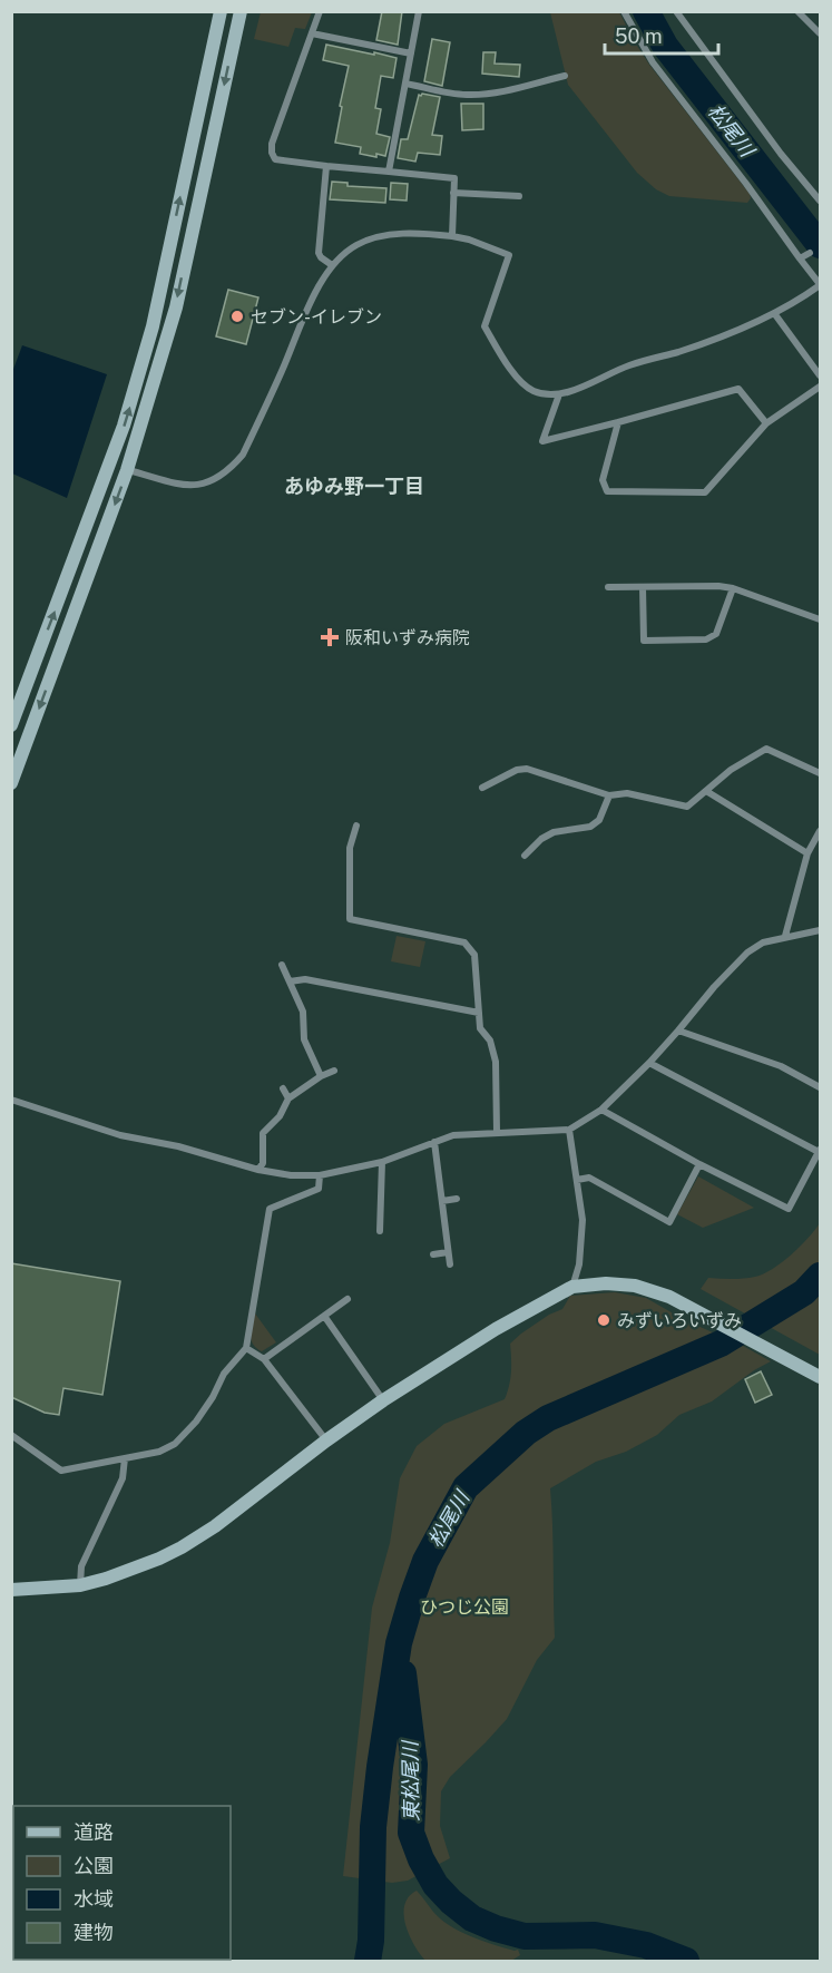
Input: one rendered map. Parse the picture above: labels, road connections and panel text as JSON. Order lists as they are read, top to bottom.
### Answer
{
  "districts": ["あゆみ野一丁目"],
  "water": ["松尾川", "東松尾川"],
  "parks": ["ひつじ公園"],
  "places": {
    "other": ["セブン-イレブン", "みずいろいずみ"],
    "health": ["阪和いずみ病院"]
  },
  "legend": [
    "道路",
    "公園",
    "水域",
    "建物"
  ],
  "scale_bar": "50 m"
}
